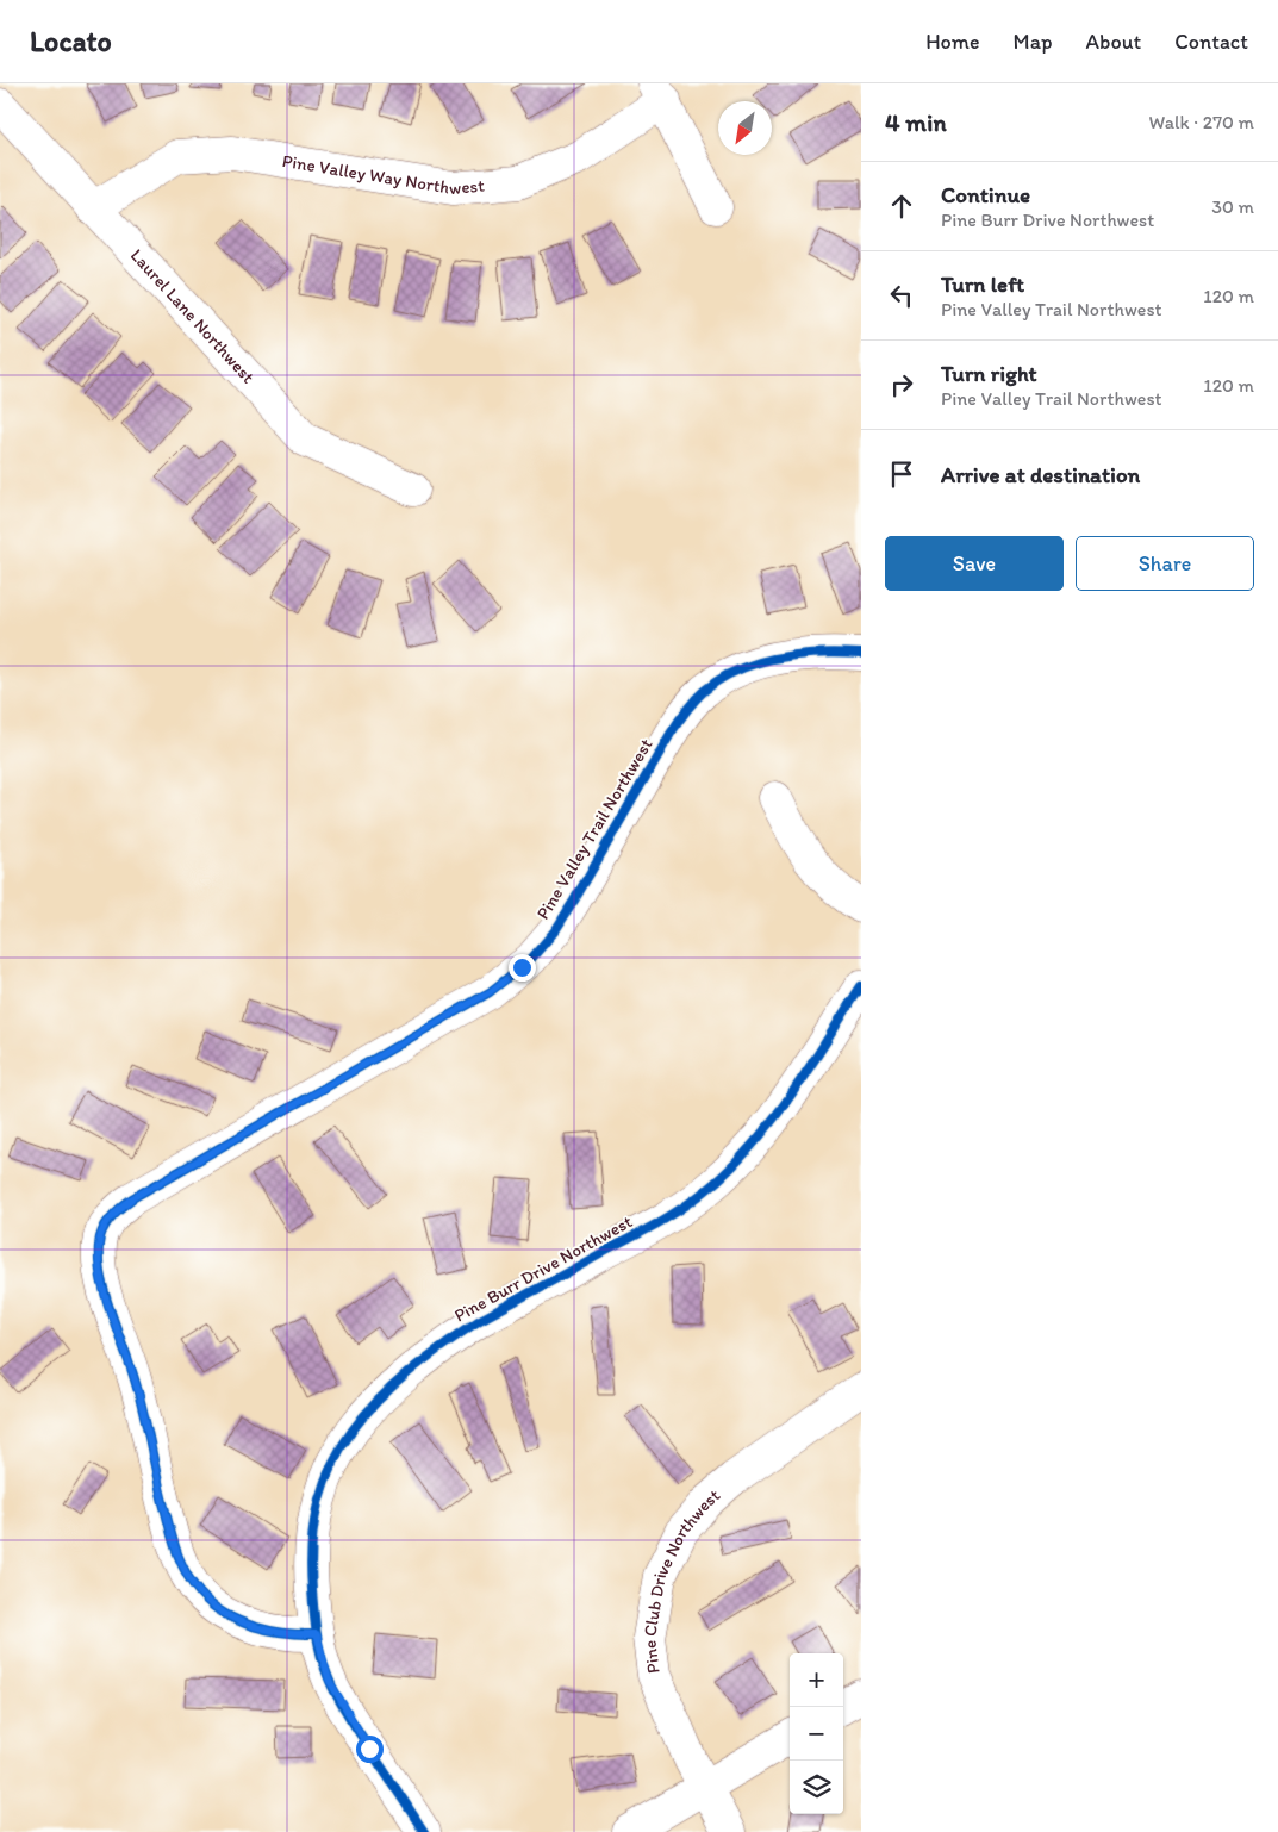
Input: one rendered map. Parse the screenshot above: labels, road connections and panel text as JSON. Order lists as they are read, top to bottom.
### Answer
{
  "streets": {
    "street": [
      "Pine Valley Way Northwest",
      "Laurel Lane Northwest",
      "Pine Valley Trail Northwest",
      "Pine Burr Drive Northwest",
      "Pine Club Drive Northwest"
    ]
  },
  "crossings": [
    ["Pine Valley Way Northwest", "Laurel Lane Northwest"],
    ["Pine Valley Trail Northwest", "Pine Burr Drive Northwest"]
  ],
  "north": "bottom left",
  "page": {
    "header": "Locato",
    "nav": [
      "Home",
      "Map",
      "About",
      "Contact"
    ],
    "heading": ["4 min", "Walk · 270 m"],
    "list": [
      ["Continue", "Pine Burr Drive Northwest", "30 m"],
      ["Turn left", "Pine Valley Trail Northwest", "120 m"],
      ["Turn right", "Pine Valley Trail Northwest", "120 m"],
      "Arrive at destination"
    ],
    "buttons": ["Save", "Share"],
    "map_buttons": ["+", "−"]
  }
}
